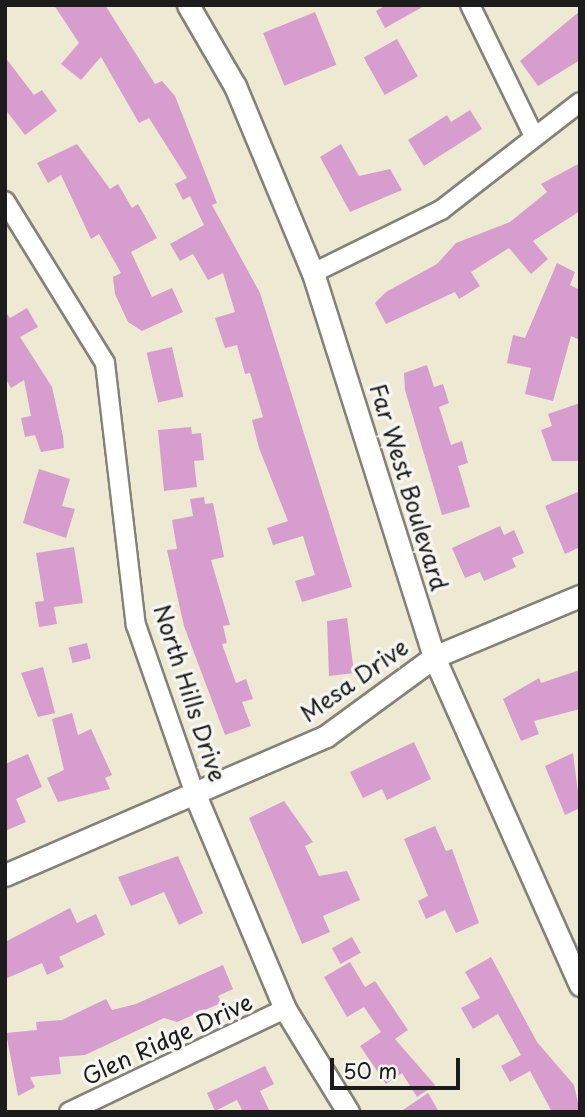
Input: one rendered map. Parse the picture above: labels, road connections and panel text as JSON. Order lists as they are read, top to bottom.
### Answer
{
  "streets": {
    "street": [
      "Far West Boulevard",
      "Mesa Drive",
      "North Hills Drive",
      "Glen Ridge Drive"
    ]
  },
  "crossings": [
    ["Far West Boulevard", "Mesa Drive"],
    ["Mesa Drive", "North Hills Drive"],
    ["North Hills Drive", "Glen Ridge Drive"]
  ],
  "scale_bar": "50 m"
}
